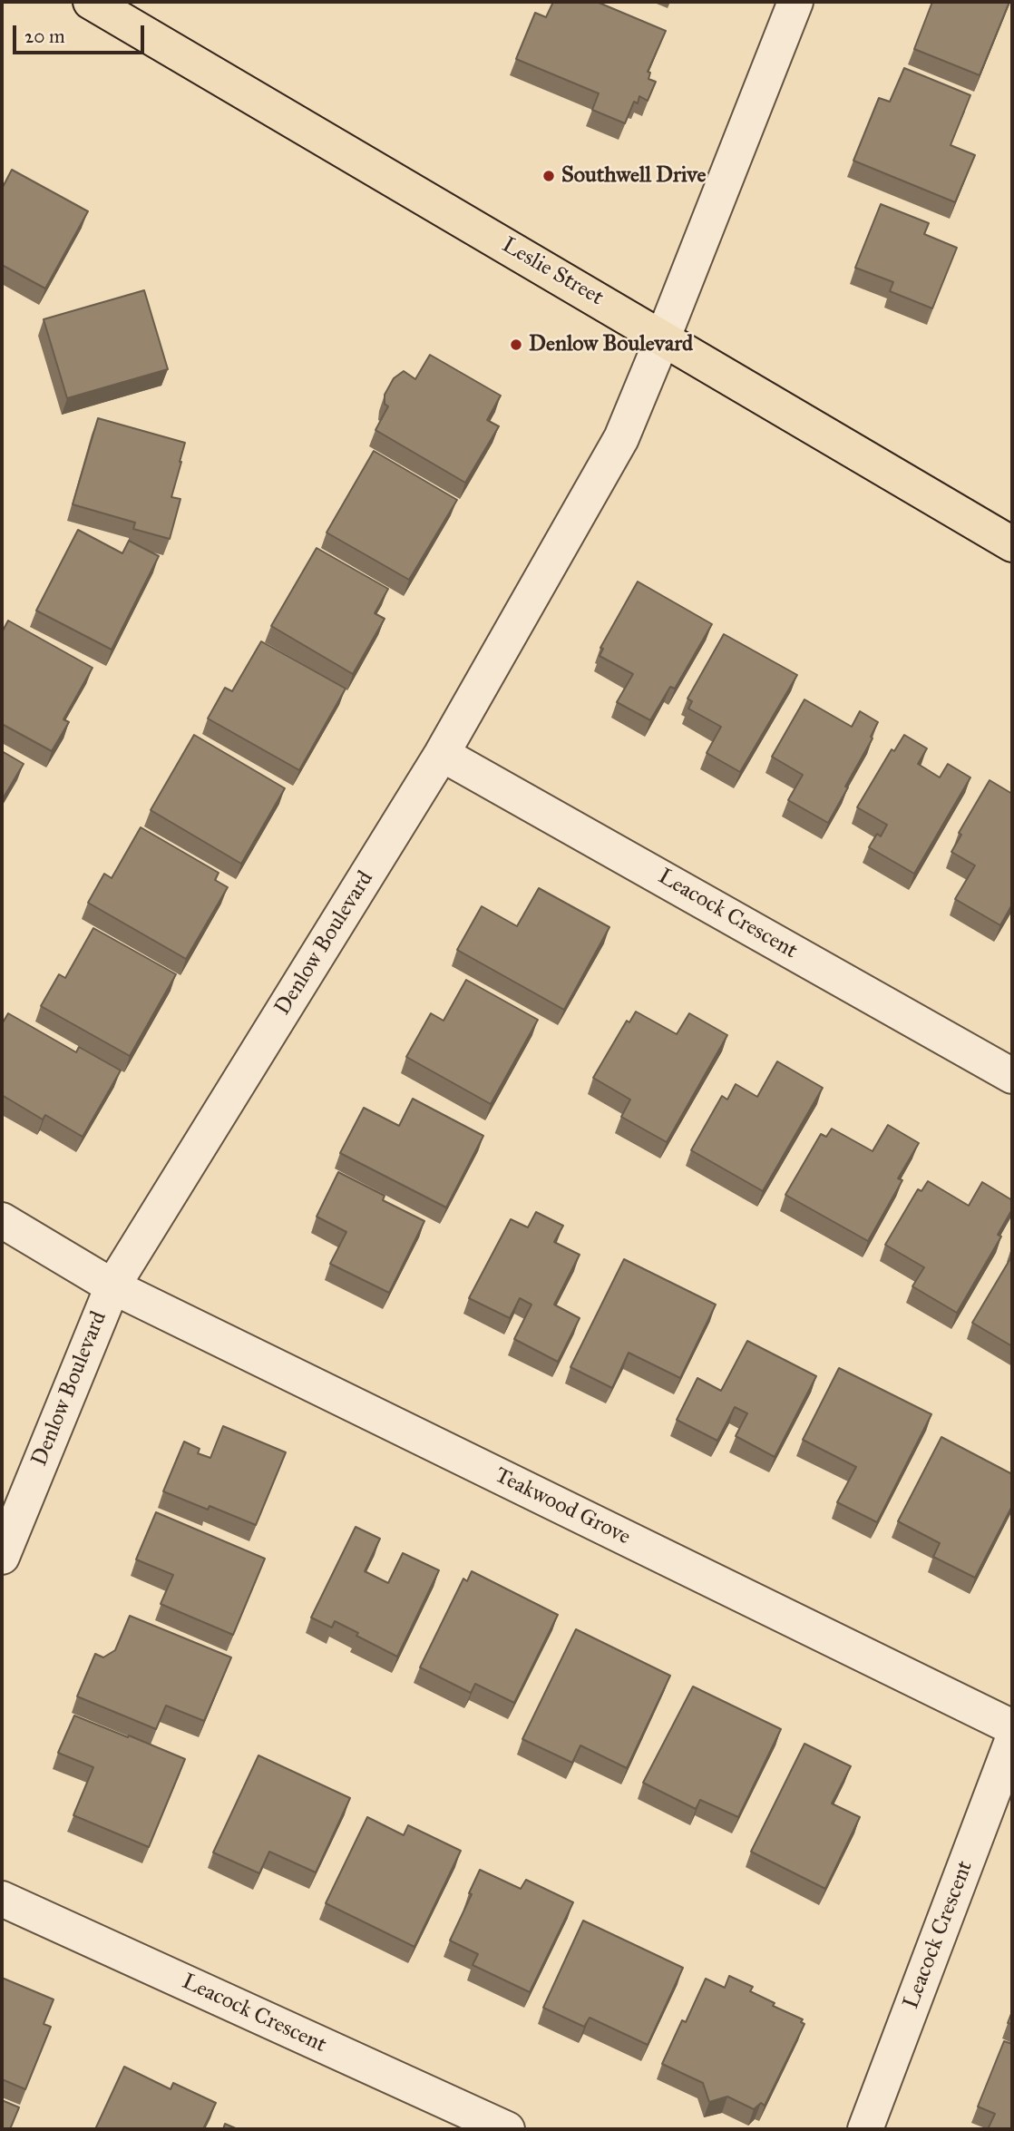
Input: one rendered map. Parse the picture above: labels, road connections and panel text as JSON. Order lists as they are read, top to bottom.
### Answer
{
  "streets": {
    "main road": ["Leslie Street"],
    "street": ["Leacock Crescent", "Denlow Boulevard", "Teakwood Grove"]
  },
  "crossings": [
    ["Leslie Street", "Denlow Boulevard"],
    ["Leacock Crescent", "Denlow Boulevard"],
    ["Denlow Boulevard", "Teakwood Grove"]
  ],
  "places": ["Southwell Drive", "Denlow Boulevard"],
  "scale_bar": "20 m"
}
